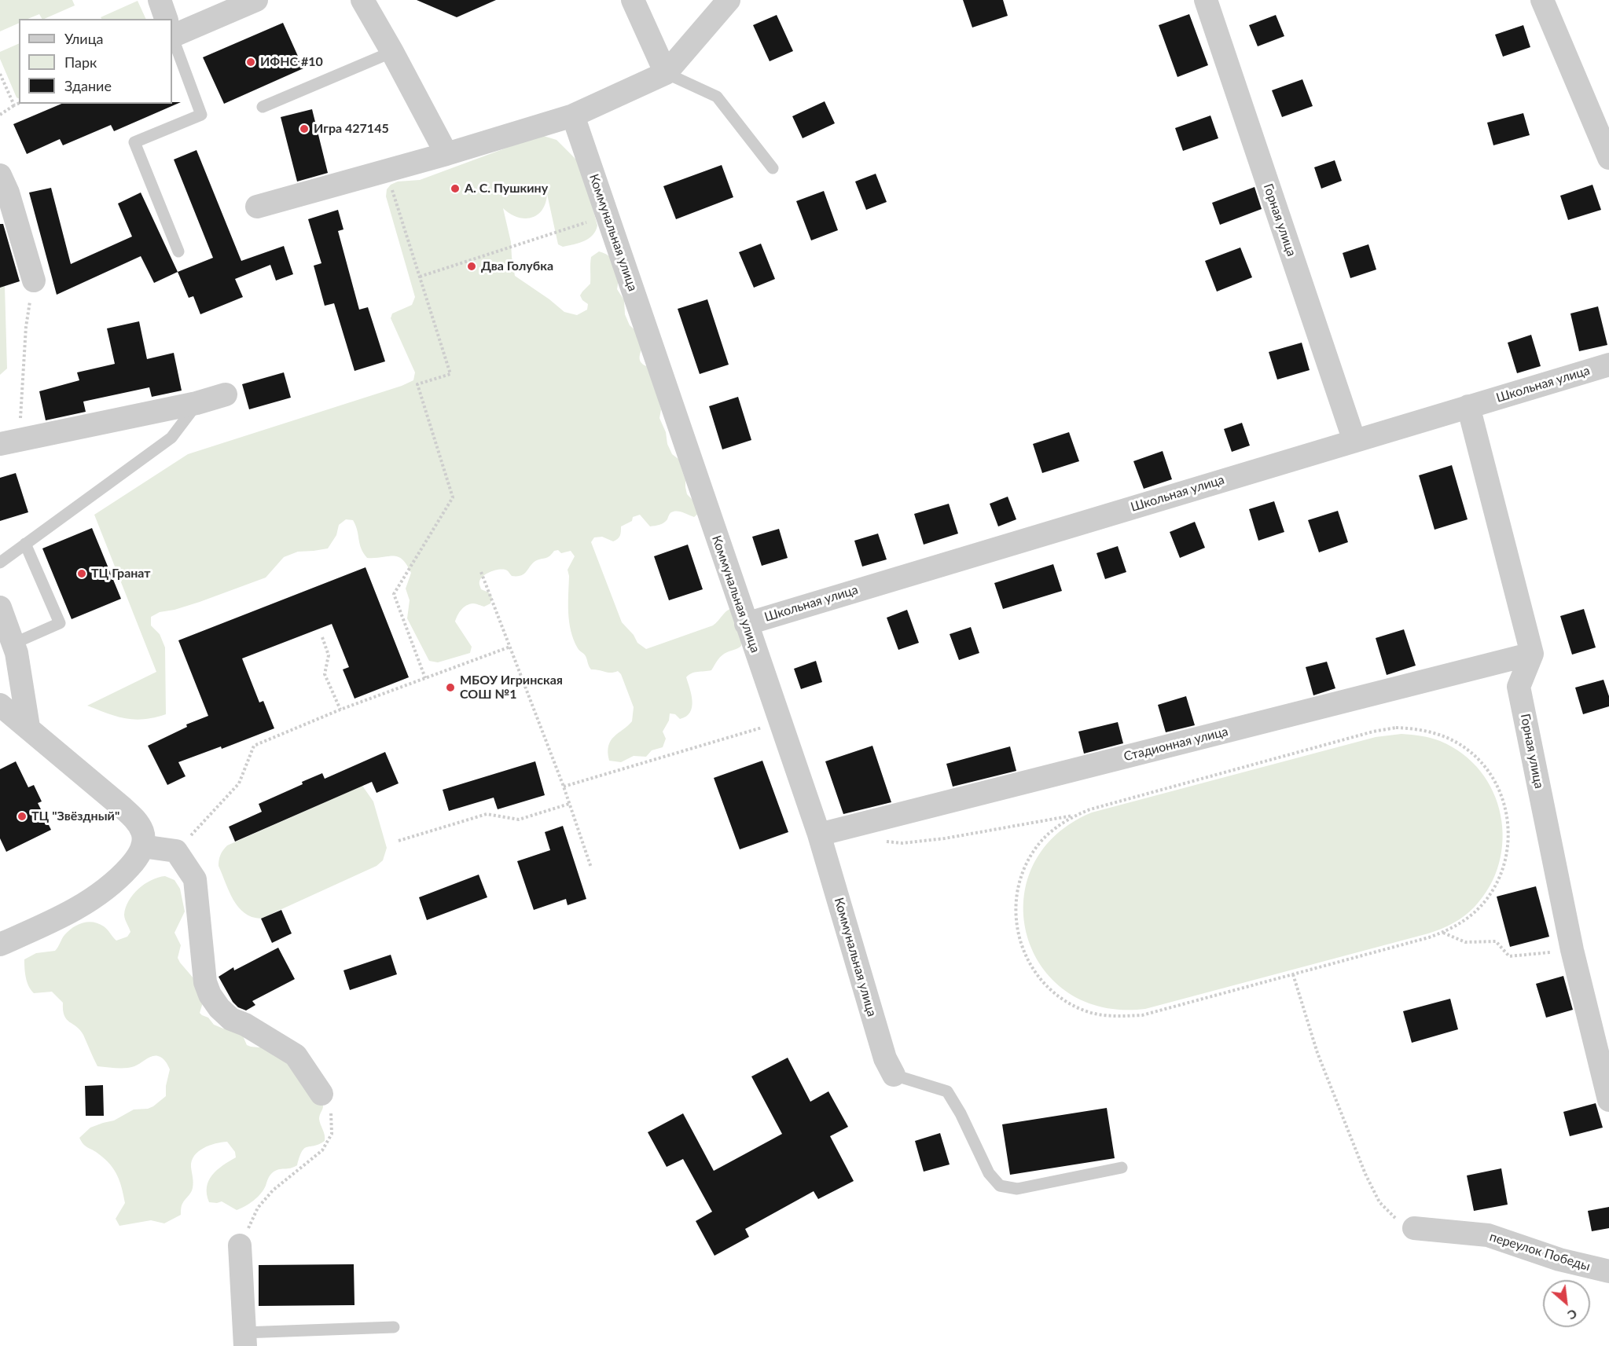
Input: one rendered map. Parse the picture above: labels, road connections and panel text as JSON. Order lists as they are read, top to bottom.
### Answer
{
  "streets": {
    "street": [
      "Горная улица",
      "Коммунальная улица",
      "Школьная улица",
      "Стадионная улица",
      "переулок Победы"
    ]
  },
  "crossings": [
    ["Горная улица", "Школьная улица"],
    ["Горная улица", "Стадионная улица"],
    ["Коммунальная улица", "Школьная улица"],
    ["Коммунальная улица", "Стадионная улица"]
  ],
  "places": [
    "ИФНС #10",
    "Игра 427145",
    "А. С. Пушкину",
    "Два Голубка",
    "ТЦ Гранат",
    "МБОУ Игринская СОШ №1",
    "ТЦ \"Звёздный\""
  ],
  "legend": ["Улица", "Парк", "Здание"],
  "north": "bottom right"
}
